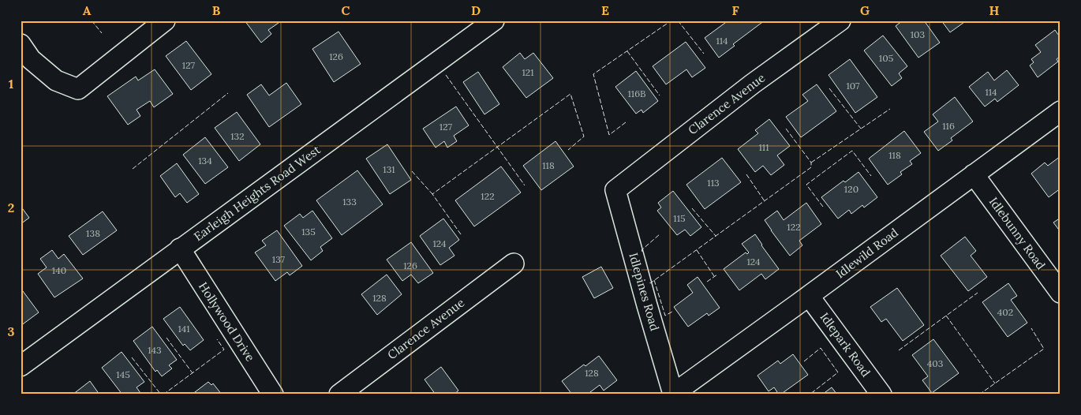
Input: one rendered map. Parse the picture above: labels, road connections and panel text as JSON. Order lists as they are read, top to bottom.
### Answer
{
  "streets": {
    "street": [
      "Clarence Avenue",
      "Earleigh Heights Road West",
      "Idlebunny Road",
      "Idlewild Road",
      "Idlepines Road",
      "Hollywood Drive",
      "Idlepark Road"
    ]
  },
  "crossings": [
    ["Clarence Avenue", "Idlepines Road"],
    ["Earleigh Heights Road West", "Hollywood Drive"],
    ["Idlebunny Road", "Idlewild Road"],
    ["Idlewild Road", "Idlepines Road"],
    ["Idlewild Road", "Idlepark Road"]
  ],
  "house_numbers": [
    "103",
    "114",
    "126",
    "105",
    "127",
    "121",
    "107",
    "114",
    "116B",
    "116",
    "127",
    "132",
    "111",
    "118",
    "134",
    "118",
    "131",
    "113",
    "120",
    "122",
    "133",
    "115",
    "122",
    "135",
    "138",
    "124",
    "137",
    "124",
    "126",
    "140",
    "128",
    "402",
    "141",
    "143",
    "403",
    "128",
    "145"
  ],
  "grid": {
    "columns": [
      "A",
      "B",
      "C",
      "D",
      "E",
      "F",
      "G",
      "H"
    ],
    "rows": ["1", "2", "3"]
  }
}
